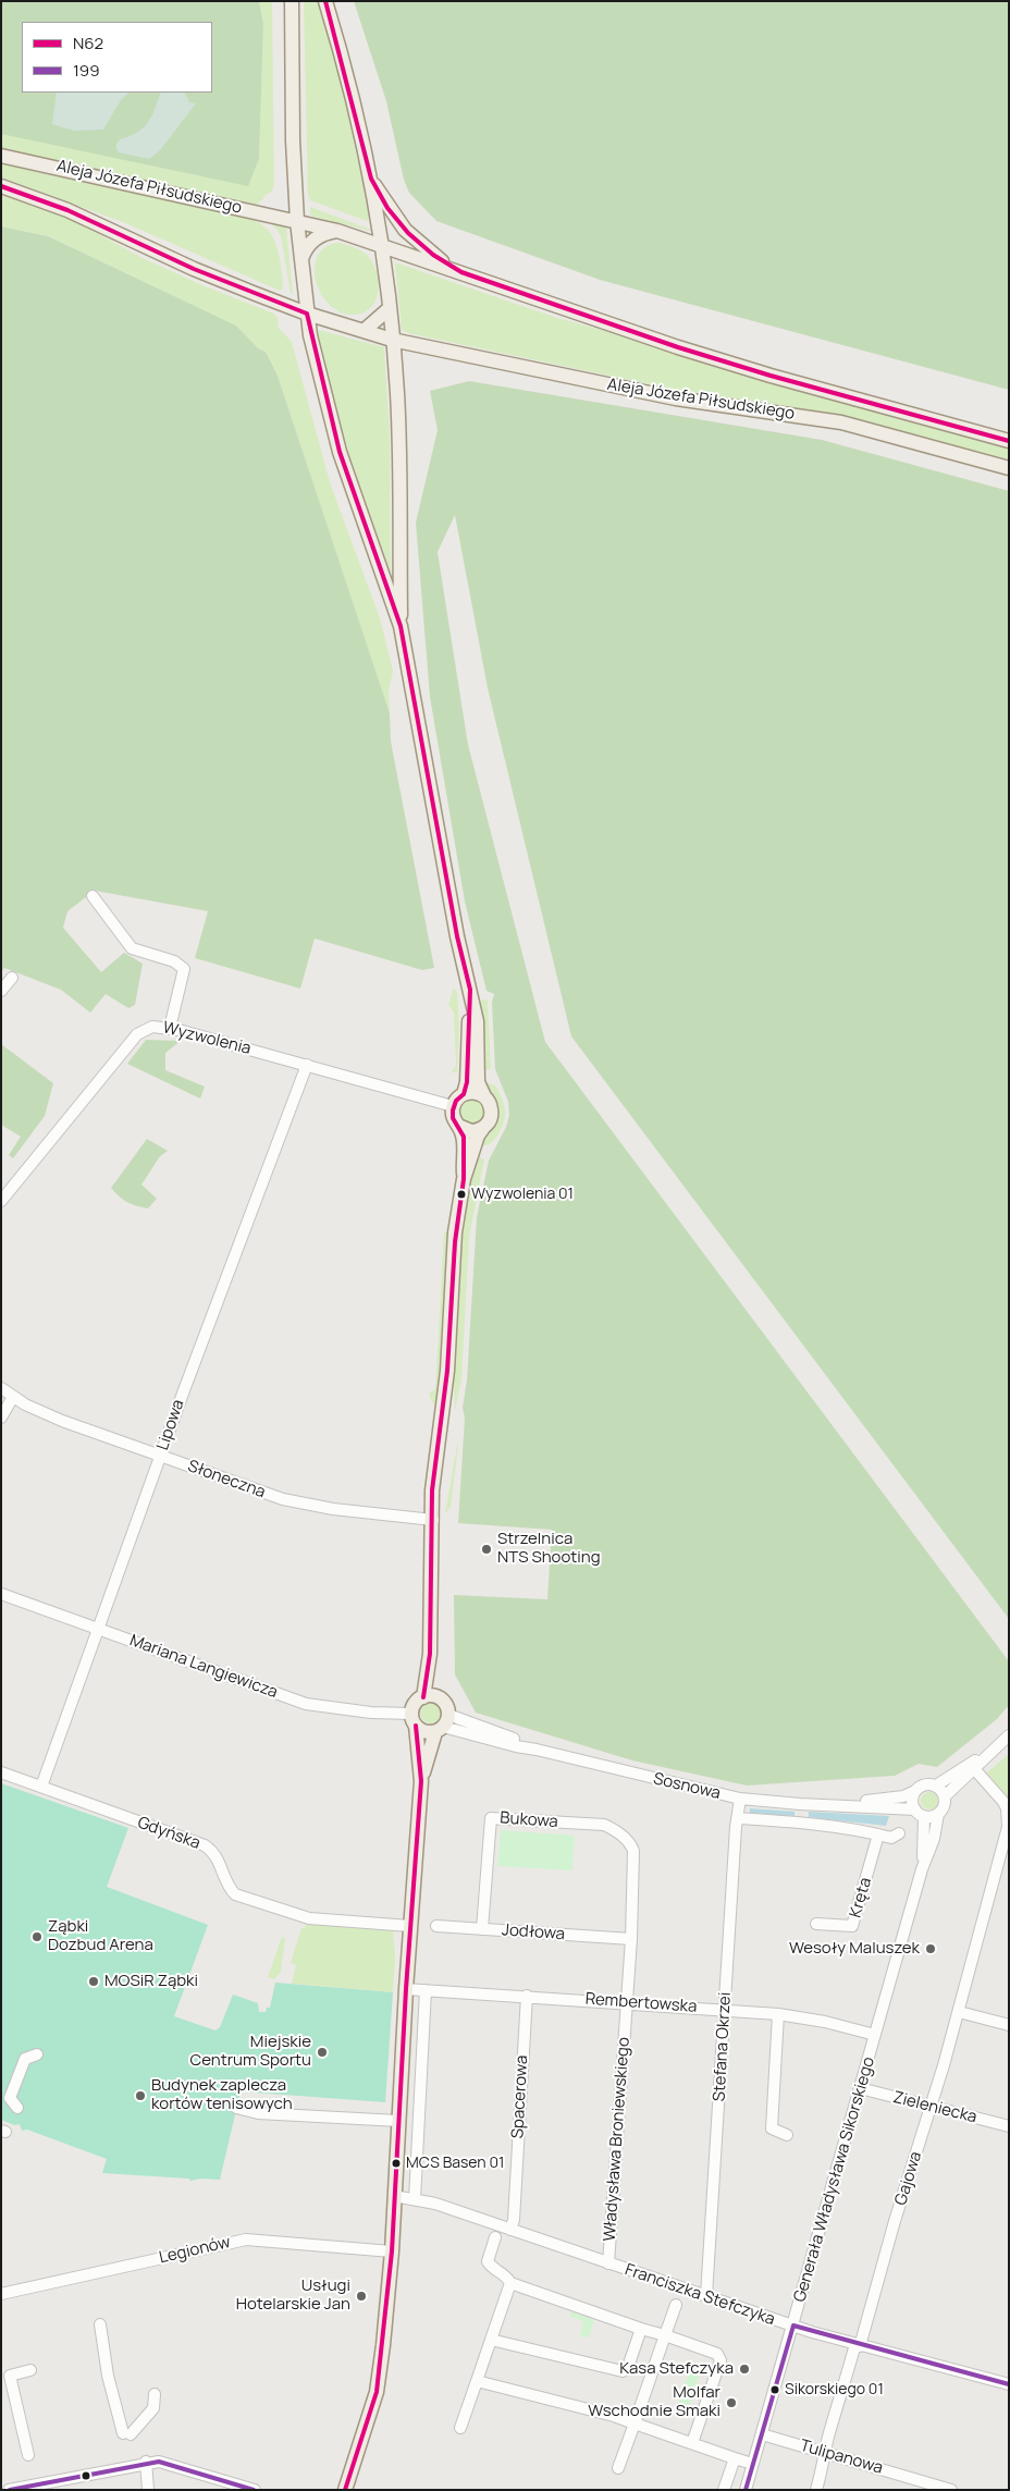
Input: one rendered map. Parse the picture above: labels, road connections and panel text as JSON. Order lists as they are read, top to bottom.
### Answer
{
  "streets": {
    "main road": ["Aleja Józefa Piłsudskiego"],
    "street": [
      "Wyzwolenia",
      "Lipowa",
      "Słoneczna",
      "Mariana Langiewicza",
      "Sosnowa",
      "Bukowa",
      "Gdyńska",
      "Kręta",
      "Jodłowa",
      "Rembertowska",
      "Stefana Okrzei",
      "Spacerowa",
      "Zieleniecka",
      "Władysława Broniewskiego",
      "Gajowa",
      "Generała Władysława Sikorskiego",
      "Legionów",
      "Franciszka Stefczyka",
      "Tulipanowa"
    ]
  },
  "crossings": [
    ["Wyzwolenia", "Lipowa"],
    ["Lipowa", "Słoneczna"],
    ["Lipowa", "Mariana Langiewicza"],
    ["Lipowa", "Gdyńska"],
    ["Mariana Langiewicza", "Sosnowa"],
    ["Sosnowa", "Stefana Okrzei"],
    ["Sosnowa", "Generała Władysława Sikorskiego"],
    ["Bukowa", "Jodłowa"],
    ["Bukowa", "Władysława Broniewskiego"],
    ["Jodłowa", "Władysława Broniewskiego"],
    ["Rembertowska", "Stefana Okrzei"],
    ["Rembertowska", "Spacerowa"],
    ["Rembertowska", "Władysława Broniewskiego"],
    ["Rembertowska", "Generała Władysława Sikorskiego"],
    ["Stefana Okrzei", "Franciszka Stefczyka"],
    ["Spacerowa", "Franciszka Stefczyka"],
    ["Zieleniecka", "Gajowa"],
    ["Zieleniecka", "Generała Władysława Sikorskiego"],
    ["Władysława Broniewskiego", "Franciszka Stefczyka"],
    ["Gajowa", "Franciszka Stefczyka"],
    ["Gajowa", "Tulipanowa"],
    ["Generała Władysława Sikorskiego", "Franciszka Stefczyka"],
    ["Generała Władysława Sikorskiego", "Tulipanowa"]
  ],
  "places": [
    "Wyzwolenia 01",
    "Strzelnica NTS Shooting",
    "Ząbki Dozbud Arena",
    "Wesoły Maluszek",
    "MOSiR Ząbki",
    "Miejskie Centrum Sportu",
    "Budynek zaplecza kortów tenisowych",
    "MCS Basen 01",
    "Usługi Hotelarskie Jan",
    "Kasa Stefczyka",
    "Sikorskiego 01",
    "Molfar Wschodnie Smaki"
  ],
  "lines": ["transit line N62", "transit line 199"],
  "legend": ["N62", "199"]
}
